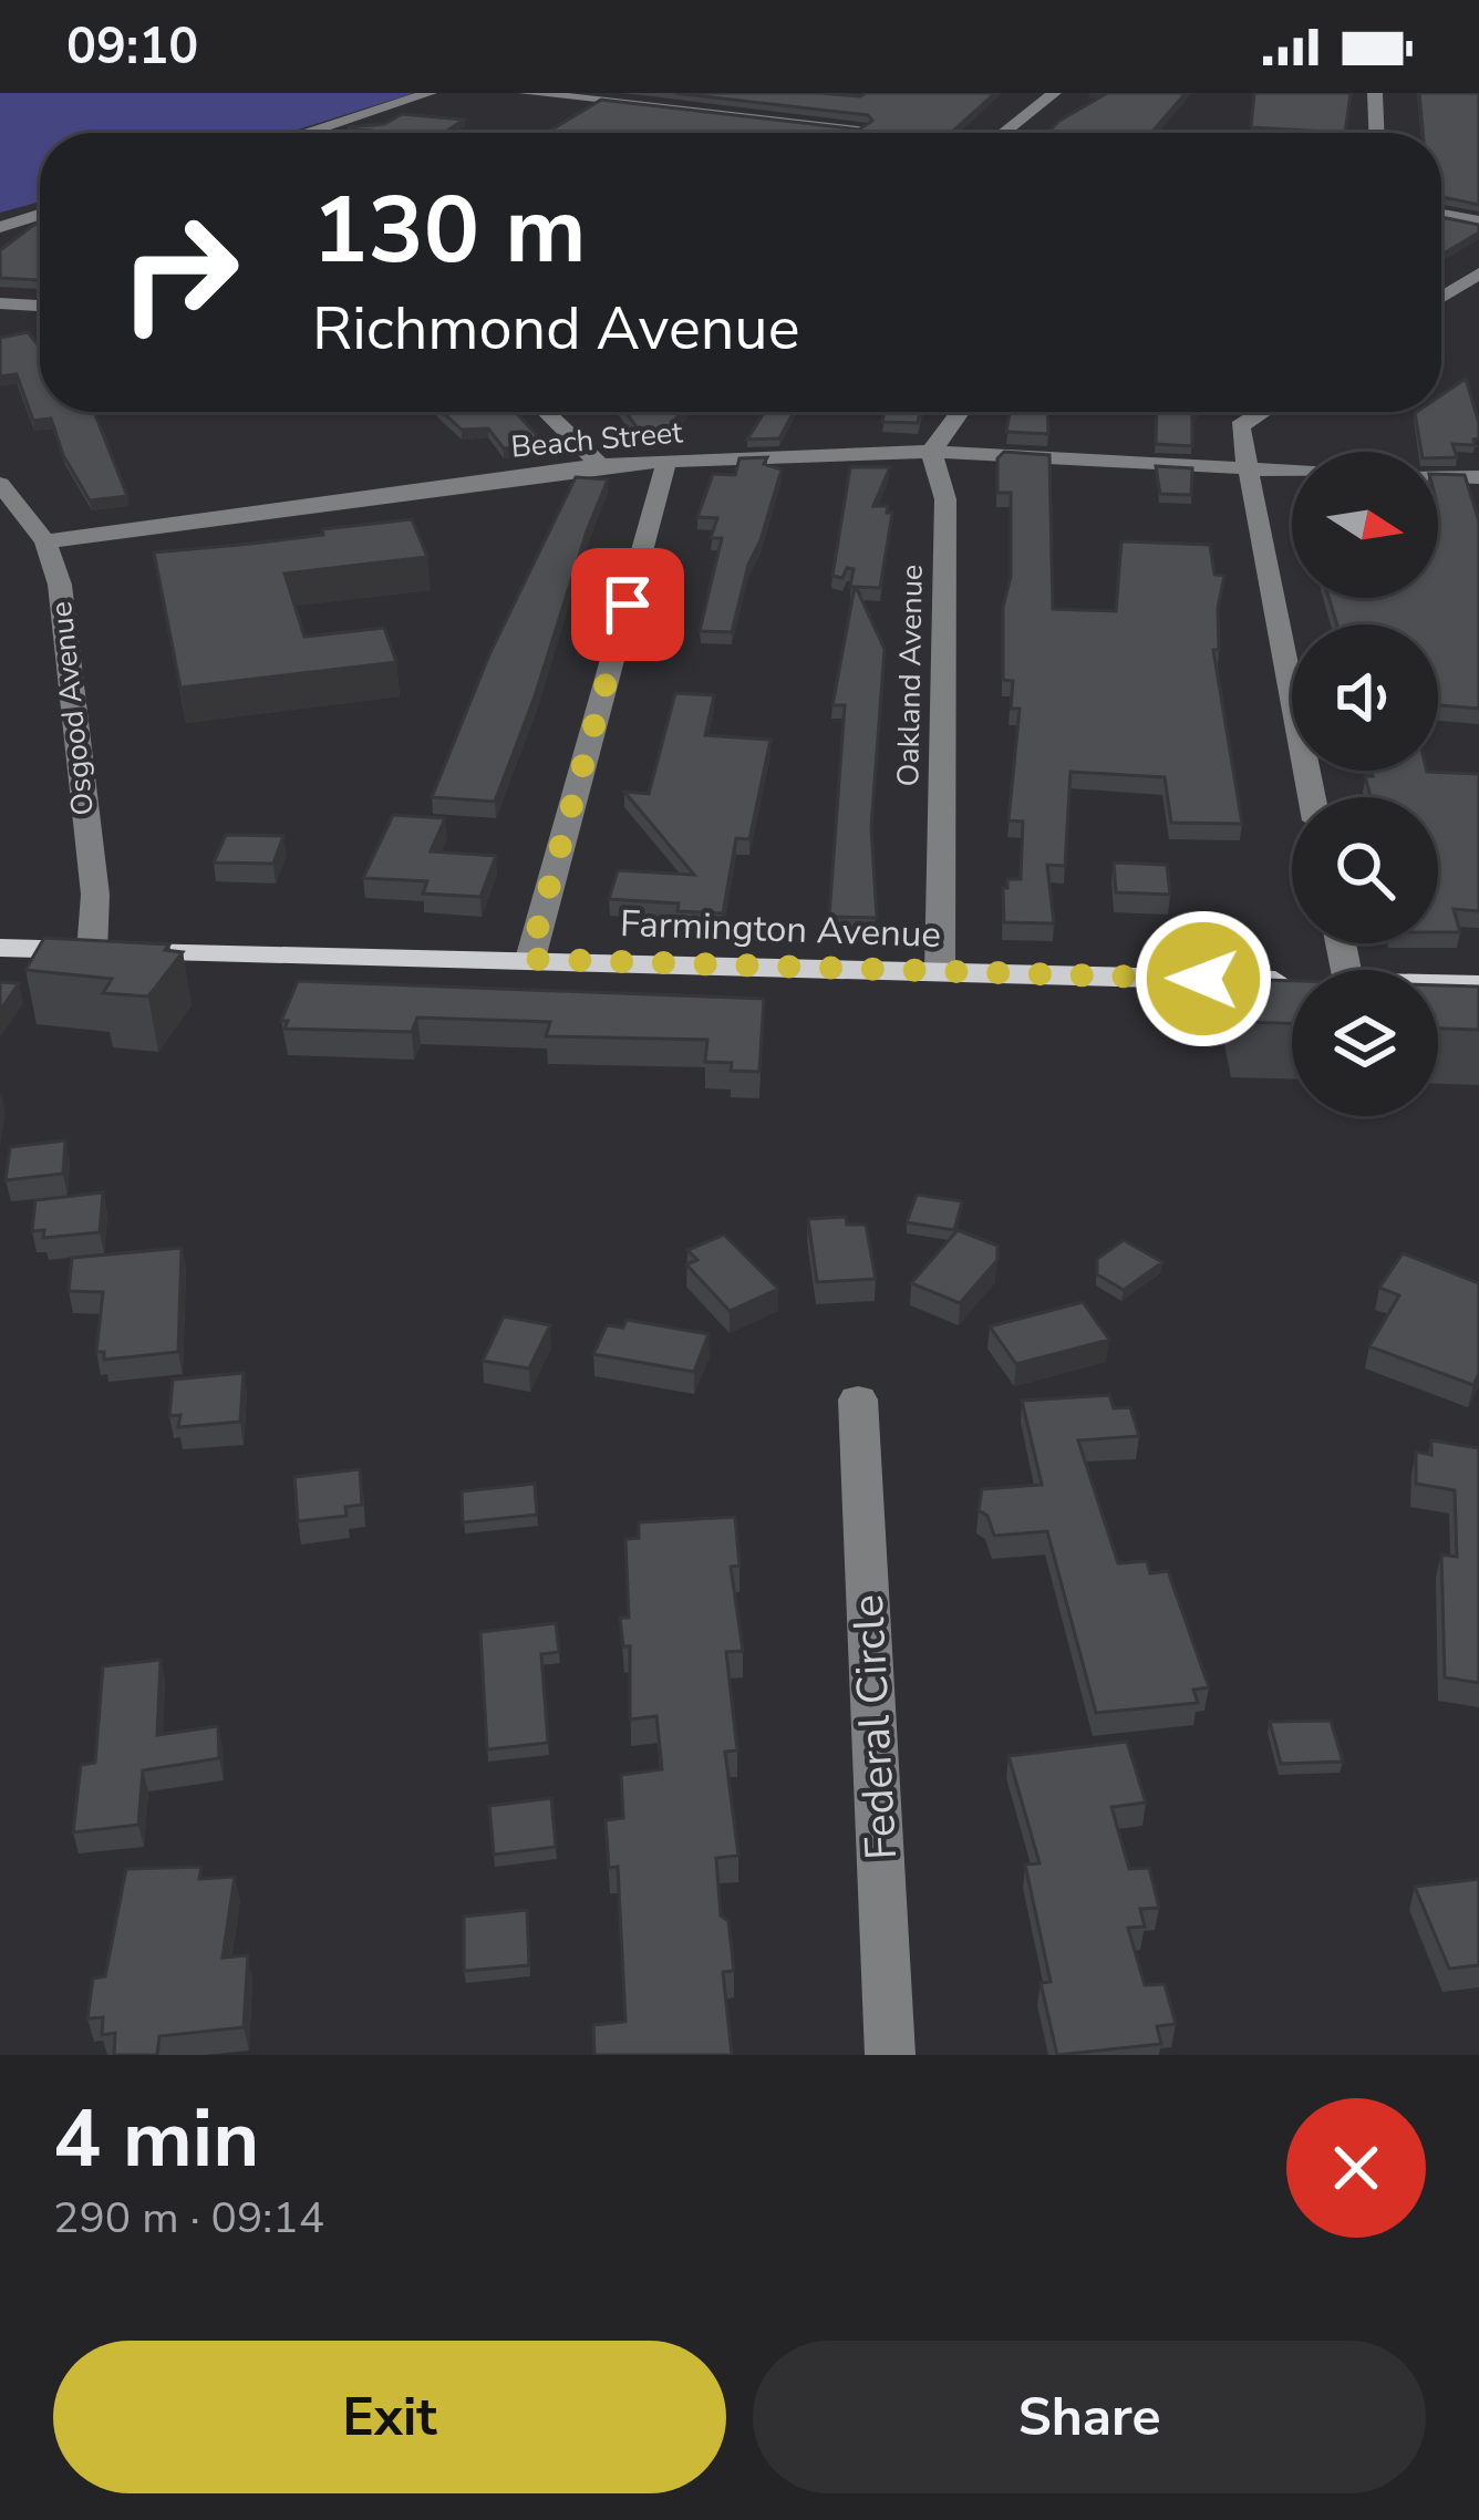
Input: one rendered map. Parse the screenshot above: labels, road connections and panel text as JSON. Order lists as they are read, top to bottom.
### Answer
{
  "streets": {
    "main road": ["Farmington Avenue"],
    "street": [
      "Beach Street",
      "Oakland Avenue",
      "Osgood Avenue",
      "Federal Circle"
    ]
  },
  "crossings": [
    ["Beach Street", "Oakland Avenue"],
    ["Beach Street", "Osgood Avenue"],
    ["Oakland Avenue", "Farmington Avenue"],
    ["Osgood Avenue", "Farmington Avenue"]
  ],
  "north": "right",
  "page": {
    "status": "09:10",
    "turn": ["130 m", "Richmond Avenue"],
    "heading": ["4 min", "290 m · 09:14"],
    "buttons": ["Exit", "Share"]
  }
}
